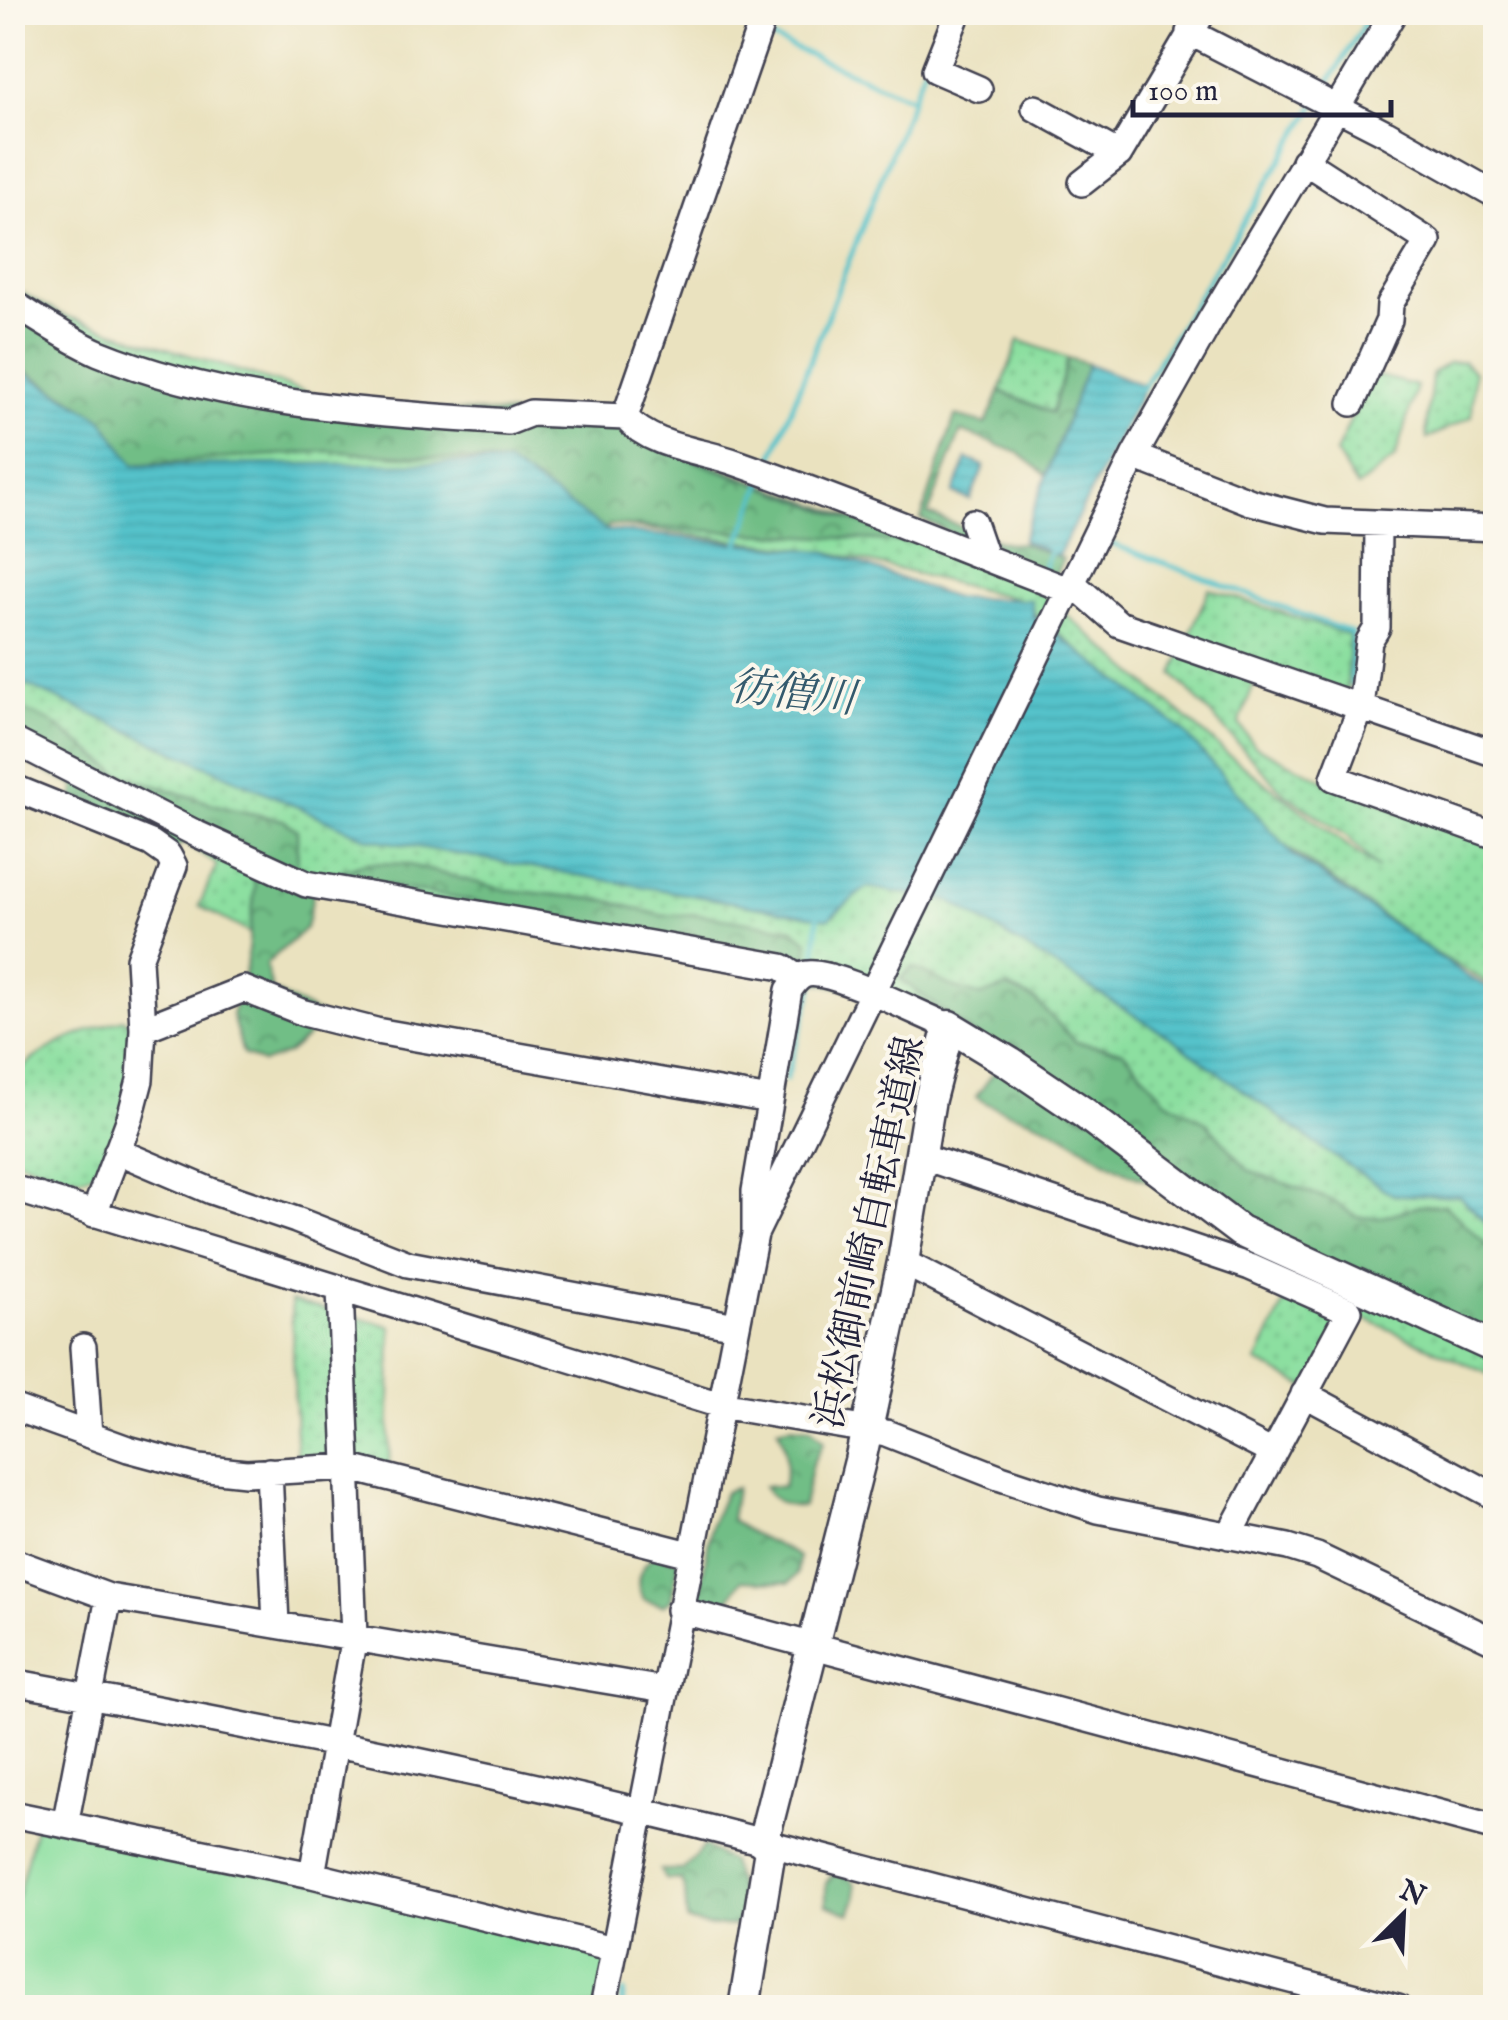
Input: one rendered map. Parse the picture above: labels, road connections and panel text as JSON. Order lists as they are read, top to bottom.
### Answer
{
  "streets": {
    "main road": ["浜松御前崎自転車道線"]
  },
  "water": ["彷僧川"],
  "scale_bar": "100 m",
  "north": "top right"
}
